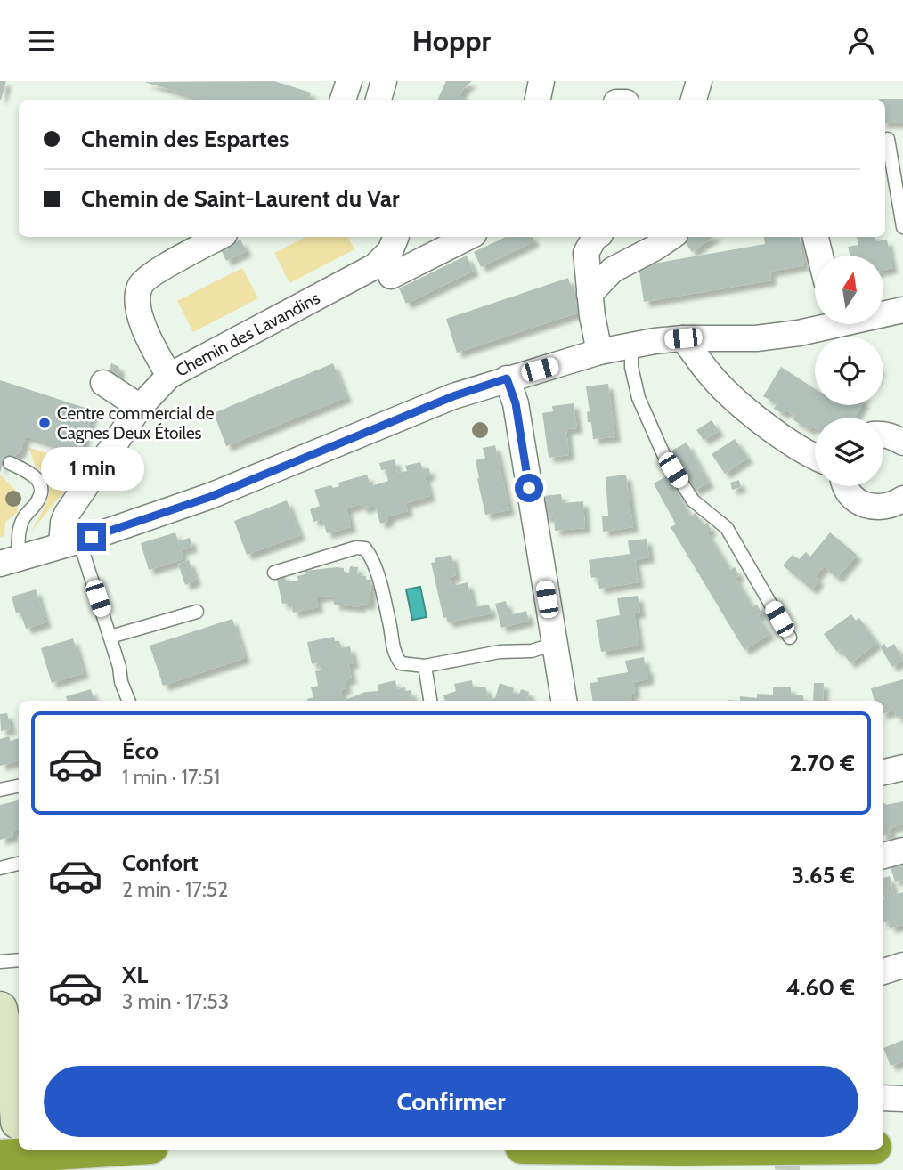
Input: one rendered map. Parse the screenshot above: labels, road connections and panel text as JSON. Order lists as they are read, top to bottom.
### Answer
{
  "streets": {
    "street": ["Chemin des Lavandins"]
  },
  "places": ["Centre commercial de Cagnes Deux Étoiles"],
  "north": "top",
  "page": {
    "header": "Hoppr",
    "banner": ["Chemin des Espartes", "Chemin de Saint-Laurent du Var"],
    "bubble": "1 min",
    "list": [
      {
        "name": "Éco",
        "note": "1 min · 17:51",
        "value": "2.70 €"
      },
      {
        "name": "Confort",
        "note": "2 min · 17:52",
        "value": "3.65 €"
      },
      {
        "name": "XL",
        "note": "3 min · 17:53",
        "value": "4.60 €"
      }
    ],
    "buttons": "Confirmer"
  }
}
